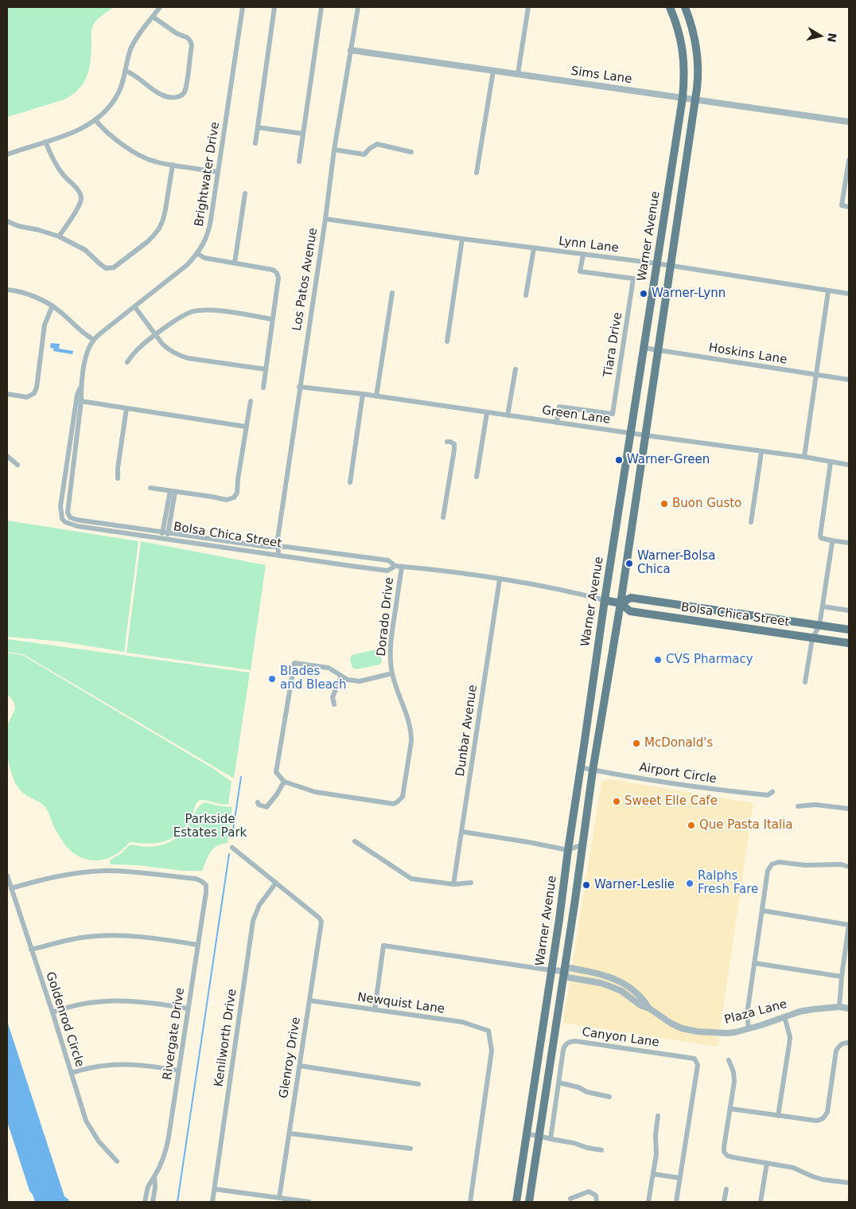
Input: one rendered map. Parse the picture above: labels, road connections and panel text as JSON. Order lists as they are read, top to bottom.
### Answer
{
  "streets": {
    "main road": ["Warner Avenue", "Bolsa Chica Street"],
    "street": [
      "Sims Lane",
      "Brightwater Drive",
      "Lynn Lane",
      "Los Patos Avenue",
      "Tiara Drive",
      "Hoskins Lane",
      "Green Lane",
      "Dorado Drive",
      "Dunbar Avenue",
      "Airport Circle",
      "Newquist Lane",
      "Plaza Lane",
      "Goldenrod Circle",
      "Rivergate Drive",
      "Kenilworth Drive",
      "Canyon Lane",
      "Glenroy Drive"
    ]
  },
  "crossings": [
    ["Sims Lane", "Warner Avenue"],
    ["Sims Lane", "Los Patos Avenue"],
    ["Brightwater Drive", "Bolsa Chica Street"],
    ["Warner Avenue", "Lynn Lane"],
    ["Warner Avenue", "Hoskins Lane"],
    ["Warner Avenue", "Green Lane"],
    ["Warner Avenue", "Bolsa Chica Street"],
    ["Warner Avenue", "Airport Circle"],
    ["Warner Avenue", "Plaza Lane"],
    ["Lynn Lane", "Los Patos Avenue"],
    ["Lynn Lane", "Tiara Drive"],
    ["Los Patos Avenue", "Green Lane"],
    ["Los Patos Avenue", "Bolsa Chica Street"],
    ["Tiara Drive", "Green Lane"],
    ["Bolsa Chica Street", "Dorado Drive"],
    ["Bolsa Chica Street", "Dunbar Avenue"],
    ["Newquist Lane", "Glenroy Drive"],
    ["Goldenrod Circle", "Rivergate Drive"],
    ["Kenilworth Drive", "Glenroy Drive"]
  ],
  "parks": ["Parkside Estates Park"],
  "places": [
    "Warner-Lynn",
    "Warner-Green",
    "Buon Gusto",
    "Warner-Bolsa Chica",
    "CVS Pharmacy",
    "Blades and Bleach",
    "McDonald's",
    "Sweet Elle Cafe",
    "Que Pasta Italia",
    "Ralphs Fresh Fare",
    "Warner-Leslie"
  ],
  "north": "right"
}
